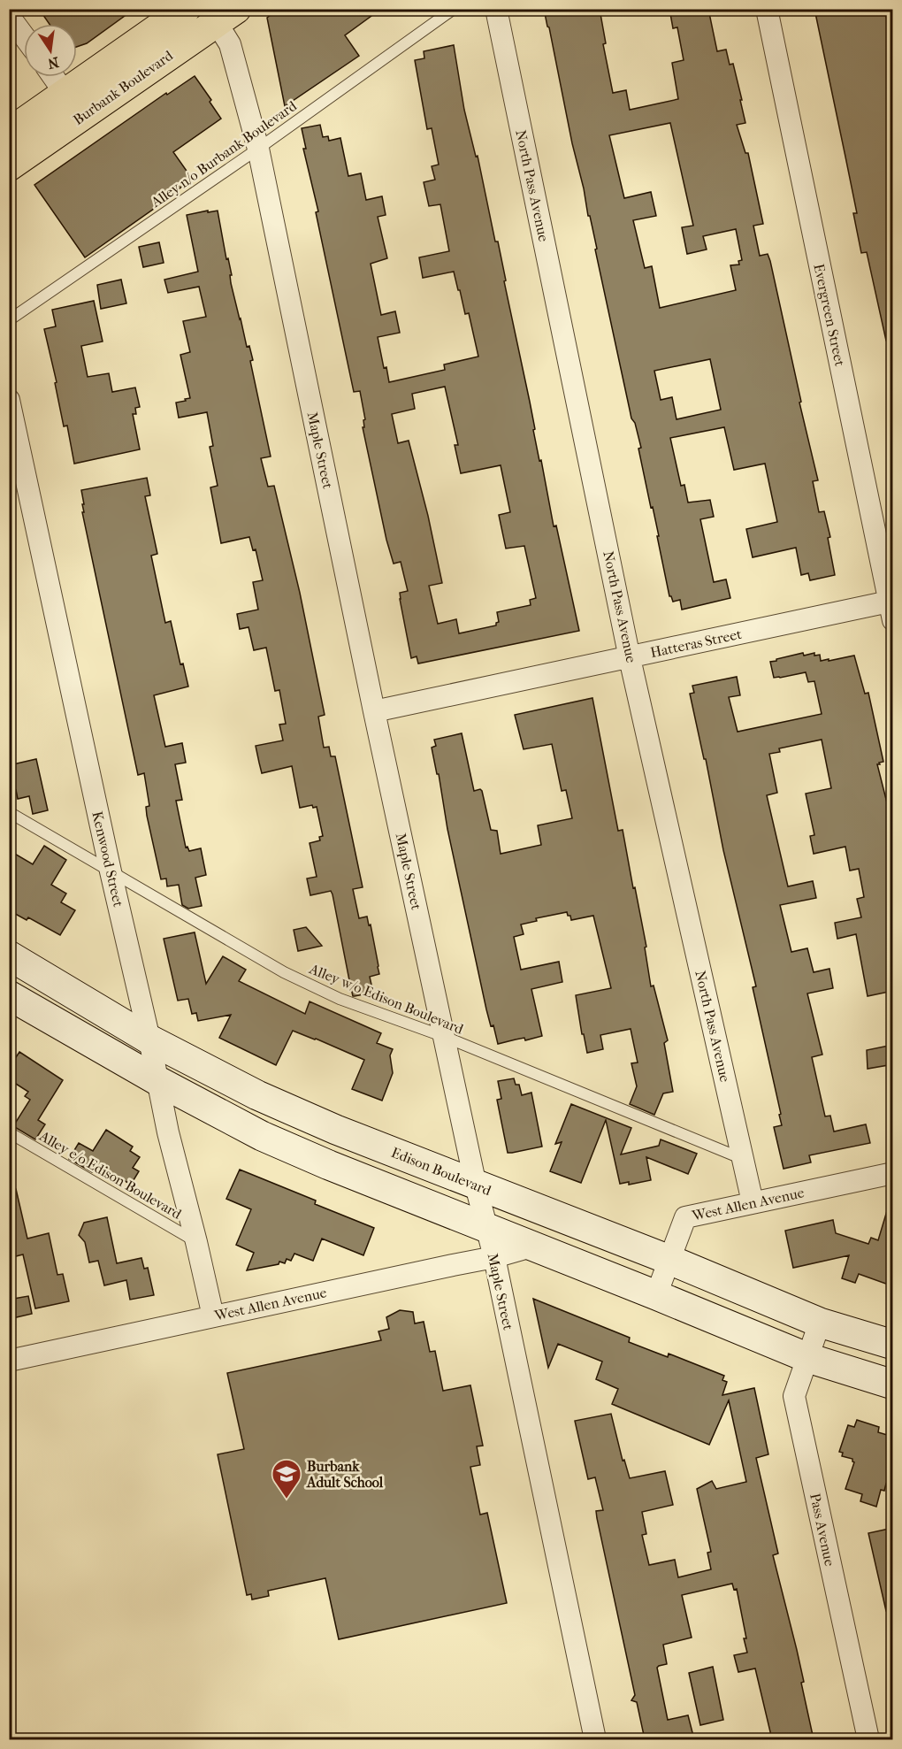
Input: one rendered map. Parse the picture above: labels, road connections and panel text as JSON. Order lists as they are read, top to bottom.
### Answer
{
  "streets": {
    "main road": ["Burbank Boulevard", "Edison Boulevard"],
    "street": [
      "North Pass Avenue",
      "Evergreen Street",
      "Maple Street",
      "Hatteras Street",
      "Kenwood Street",
      "West Allen Avenue",
      "Pass Avenue"
    ],
    "lane": ["Alley n/o Burbank Boulevard", "Alley w/o Edison Boulevard", "Alley e/o Edison Boulevard"]
  },
  "crossings": [
    ["Burbank Boulevard", "Maple Street"],
    ["Alley n/o Burbank Boulevard", "Maple Street"],
    ["North Pass Avenue", "Hatteras Street"],
    ["North Pass Avenue", "Alley w/o Edison Boulevard"],
    ["North Pass Avenue", "West Allen Avenue"],
    ["Evergreen Street", "Hatteras Street"],
    ["Maple Street", "Hatteras Street"],
    ["Maple Street", "Alley w/o Edison Boulevard"],
    ["Maple Street", "Edison Boulevard"],
    ["Maple Street", "West Allen Avenue"],
    ["Kenwood Street", "Alley w/o Edison Boulevard"],
    ["Kenwood Street", "Edison Boulevard"],
    ["Kenwood Street", "Alley e/o Edison Boulevard"],
    ["Kenwood Street", "West Allen Avenue"],
    ["Edison Boulevard", "West Allen Avenue"],
    ["Edison Boulevard", "Pass Avenue"]
  ],
  "places": {
    "school or university": ["Burbank Adult School"]
  },
  "north": "bottom"
}
